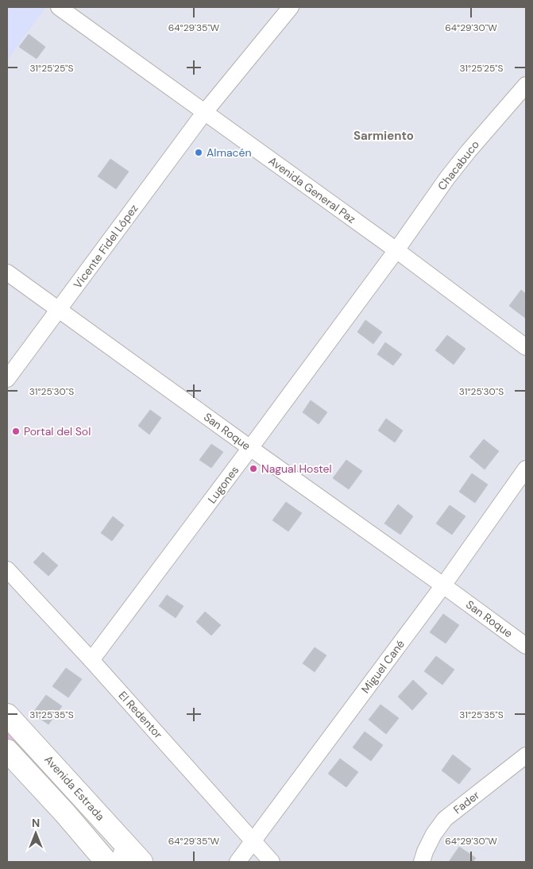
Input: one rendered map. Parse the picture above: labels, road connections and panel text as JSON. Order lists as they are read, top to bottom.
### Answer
{
  "streets": {
    "main road": ["Avenida Estrada"],
    "street": [
      "Chacabuco",
      "Avenida General Paz",
      "Vicente Fidel López",
      "San Roque",
      "Lugones",
      "Miguel Cané",
      "El Redentor",
      "Fader"
    ]
  },
  "crossings": [
    ["Chacabuco", "Avenida General Paz"],
    ["Chacabuco", "Lugones"],
    ["Avenida General Paz", "Vicente Fidel López"],
    ["Avenida General Paz", "Lugones"],
    ["Vicente Fidel López", "San Roque"],
    ["San Roque", "Lugones"],
    ["San Roque", "Miguel Cané"],
    ["Lugones", "El Redentor"],
    ["Miguel Cané", "El Redentor"]
  ],
  "districts": ["Sarmiento"],
  "places": ["Almacén", "Portal del Sol", "Nagual Hostel"],
  "north": "top",
  "coordinates": [
    "64°29'35\"W",
    "64°29'30\"W",
    "31°25'25\"S",
    "31°25'30\"S",
    "31°25'35\"S"
  ]
}
